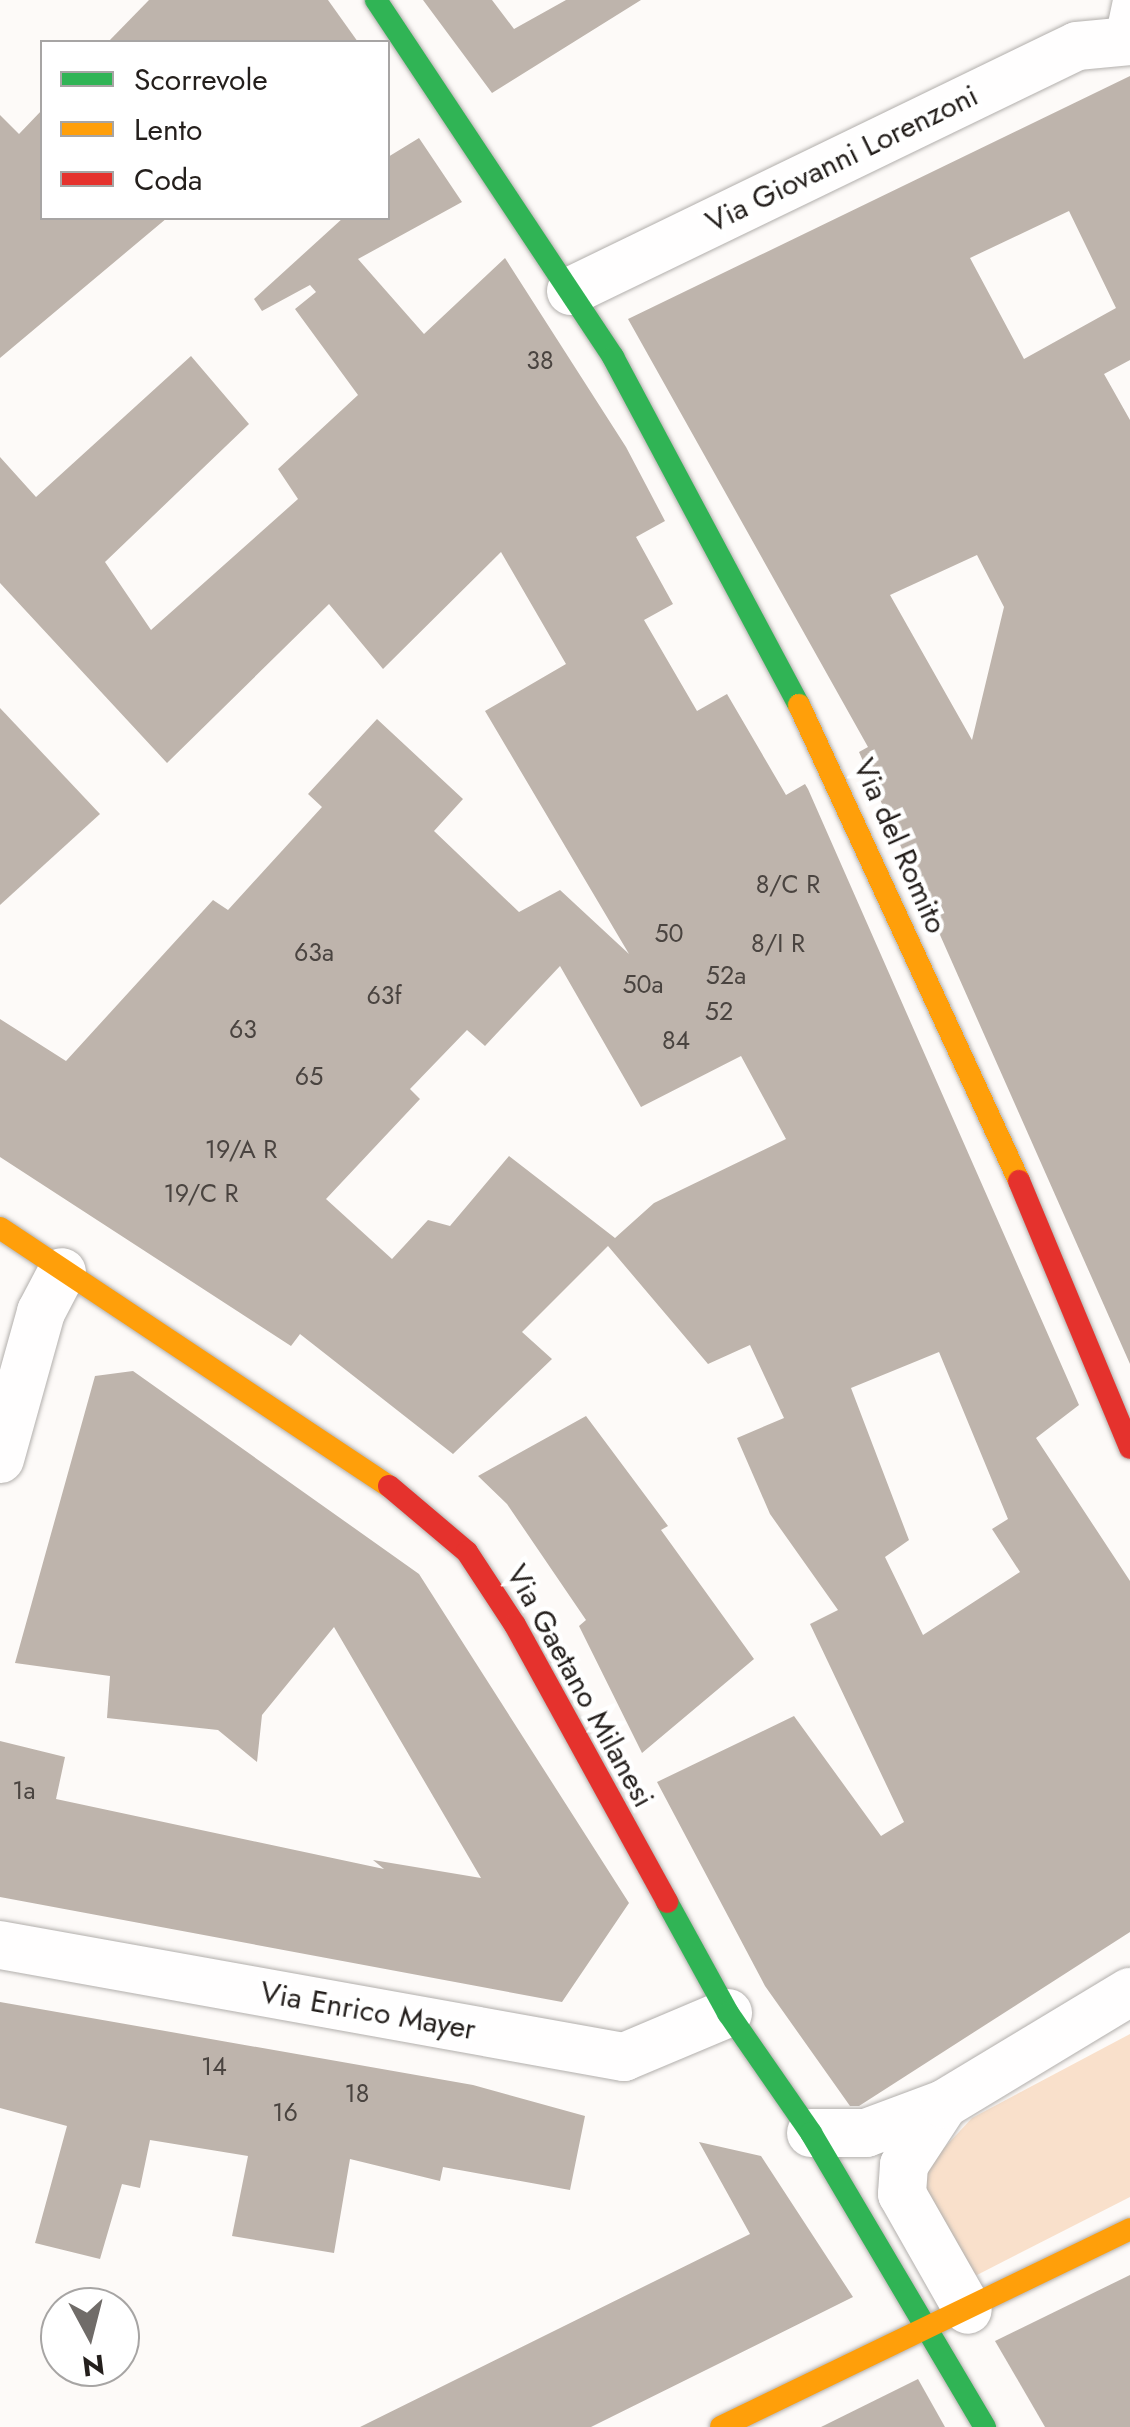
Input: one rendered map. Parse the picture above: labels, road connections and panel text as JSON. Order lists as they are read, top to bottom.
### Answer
{
  "streets": {
    "street": [
      "Via Giovanni Lorenzoni",
      "Via del Romito",
      "Via Gaetano Milanesi",
      "Via Enrico Mayer"
    ]
  },
  "crossings": [
    ["Via Giovanni Lorenzoni", "Via del Romito"],
    ["Via Gaetano Milanesi", "Via Enrico Mayer"]
  ],
  "house_numbers": [
    "38",
    "8/C R",
    "50",
    "8/I R",
    "63a",
    "52a",
    "50a",
    "63f",
    "52",
    "63",
    "84",
    "65",
    "19/A R",
    "19/C R",
    "1a",
    "14",
    "18",
    "16"
  ],
  "legend": ["Scorrevole", "Lento", "Coda"],
  "north": "bottom"
}
